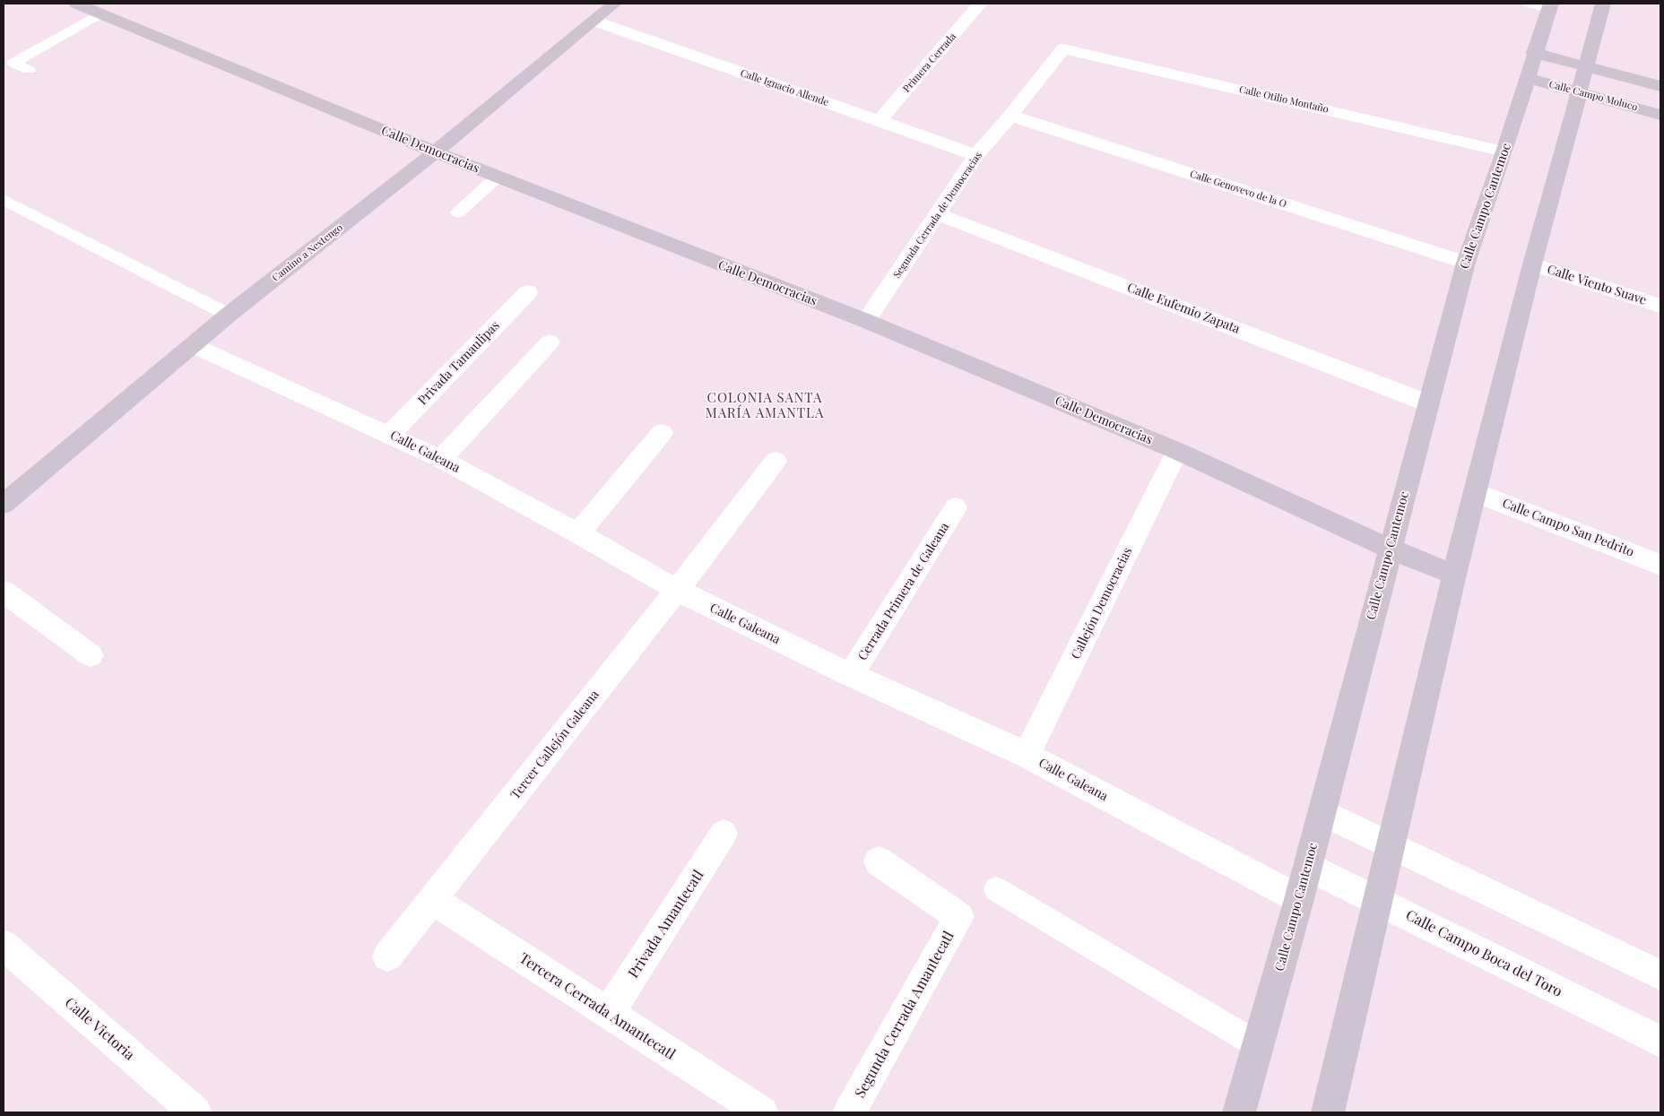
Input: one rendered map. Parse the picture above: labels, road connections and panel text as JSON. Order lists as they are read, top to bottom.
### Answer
{
  "streets": {
    "street": [
      "Primera Cerrada",
      "Calle Ignacio Allende",
      "Calle Campo Moluco",
      "Calle Otilio Montaño",
      "Calle Democracias",
      "Calle Genovevo de la O",
      "Calle Campo Cantemoc",
      "Segunda Cerrada de Democracias",
      "Camino a Nextengo",
      "Calle Viento Suave",
      "Calle Eufemio Zapata",
      "Privada Tamaulipas",
      "Calle Galeana",
      "Calle Campo San Pedrito",
      "Cerrada Primera de Galeana",
      "Callejón Democracias",
      "Tercer Callejón Galeana",
      "Privada Amantecatl",
      "Calle Campo Boca del Toro",
      "Tercera Cerrada Amantecatl",
      "Segunda Cerrada Amantecatl",
      "Calle Victoria"
    ]
  },
  "crossings": [
    ["Primera Cerrada", "Calle Ignacio Allende"],
    ["Calle Ignacio Allende", "Segunda Cerrada de Democracias"],
    ["Calle Ignacio Allende", "Camino a Nextengo"],
    ["Calle Campo Moluco", "Calle Campo Cantemoc"],
    ["Calle Otilio Montaño", "Calle Campo Cantemoc"],
    ["Calle Otilio Montaño", "Segunda Cerrada de Democracias"],
    ["Calle Democracias", "Calle Campo Cantemoc"],
    ["Calle Democracias", "Segunda Cerrada de Democracias"],
    ["Calle Democracias", "Camino a Nextengo"],
    ["Calle Democracias", "Callejón Democracias"],
    ["Calle Genovevo de la O", "Calle Campo Cantemoc"],
    ["Calle Genovevo de la O", "Segunda Cerrada de Democracias"],
    ["Calle Campo Cantemoc", "Calle Eufemio Zapata"],
    ["Calle Campo Cantemoc", "Calle Galeana"],
    ["Calle Campo Cantemoc", "Calle Campo Boca del Toro"],
    ["Segunda Cerrada de Democracias", "Calle Eufemio Zapata"],
    ["Camino a Nextengo", "Calle Galeana"],
    ["Privada Tamaulipas", "Calle Galeana"],
    ["Calle Galeana", "Cerrada Primera de Galeana"],
    ["Calle Galeana", "Callejón Democracias"],
    ["Calle Galeana", "Tercer Callejón Galeana"],
    ["Tercer Callejón Galeana", "Tercera Cerrada Amantecatl"],
    ["Privada Amantecatl", "Tercera Cerrada Amantecatl"]
  ],
  "districts": ["COLONIA SANTA MARÍA AMANTLA"]
}
